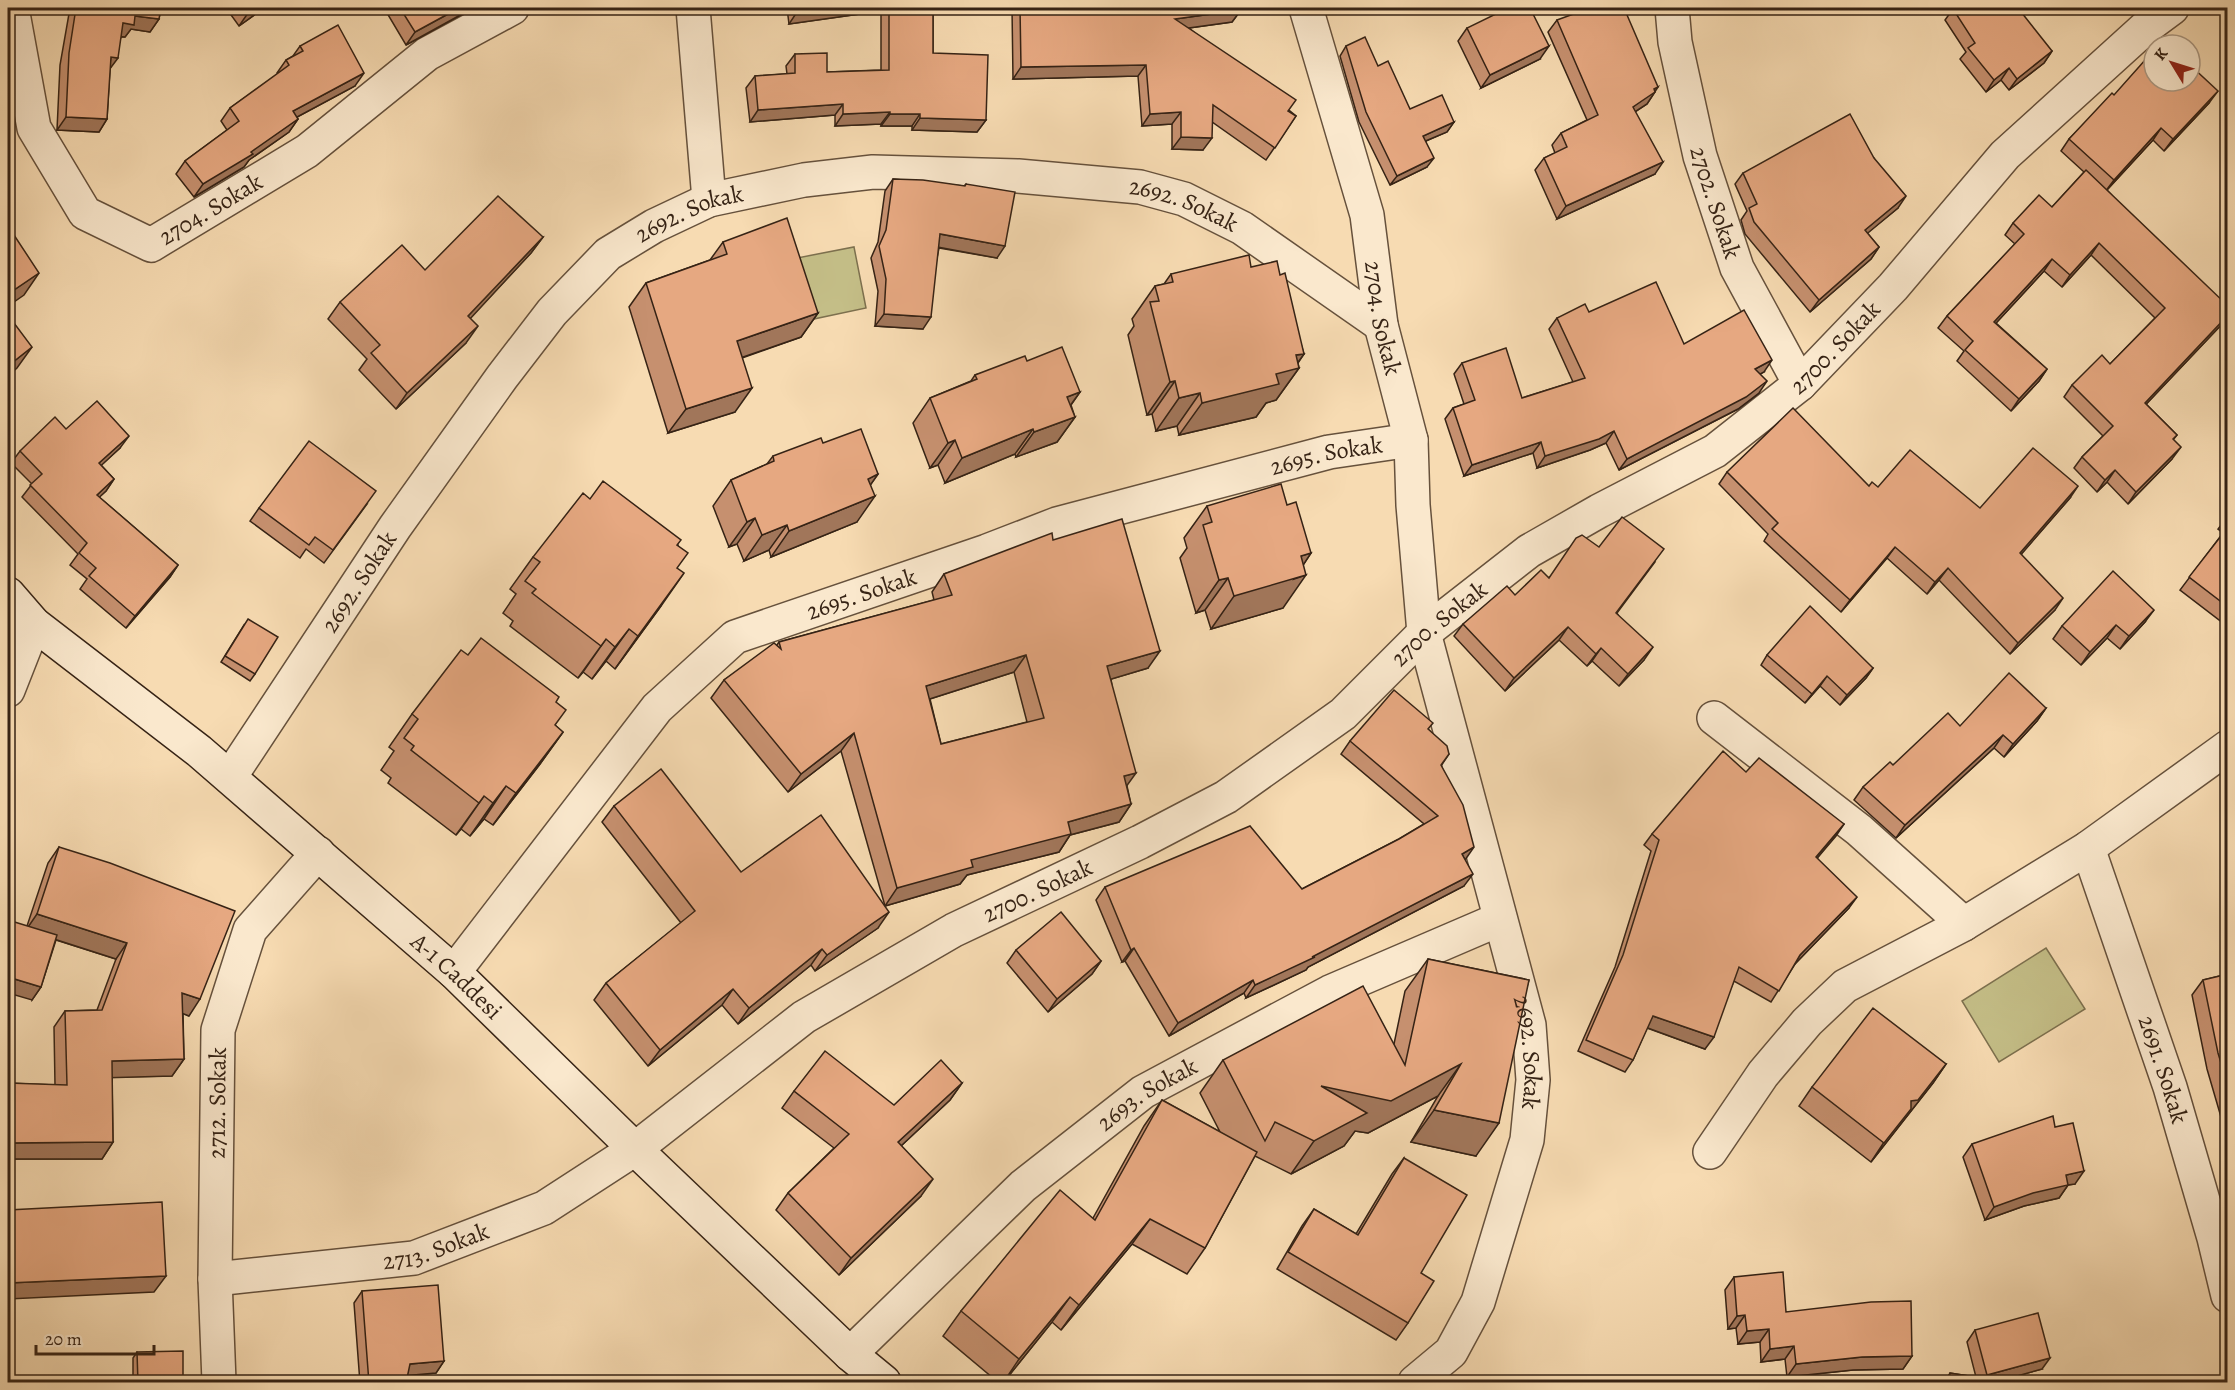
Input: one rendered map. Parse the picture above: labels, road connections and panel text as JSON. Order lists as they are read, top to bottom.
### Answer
{
  "streets": {
    "street": [
      "2702. Sokak",
      "2692. Sokak",
      "2704. Sokak",
      "2700. Sokak",
      "2695. Sokak",
      "A-1 Caddesi",
      "2691. Sokak",
      "2693. Sokak",
      "2712. Sokak",
      "2713. Sokak"
    ]
  },
  "crossings": [
    ["2702. Sokak", "2700. Sokak"],
    ["2692. Sokak", "2704. Sokak"],
    ["2692. Sokak", "2700. Sokak"],
    ["2692. Sokak", "A-1 Caddesi"],
    ["2692. Sokak", "2693. Sokak"],
    ["2704. Sokak", "2700. Sokak"],
    ["2704. Sokak", "2695. Sokak"],
    ["2700. Sokak", "A-1 Caddesi"],
    ["2700. Sokak", "2713. Sokak"],
    ["2695. Sokak", "A-1 Caddesi"],
    ["A-1 Caddesi", "2693. Sokak"],
    ["A-1 Caddesi", "2712. Sokak"],
    ["A-1 Caddesi", "2713. Sokak"],
    ["2712. Sokak", "2713. Sokak"]
  ],
  "scale_bar": "20 m",
  "north": "top left"
}
